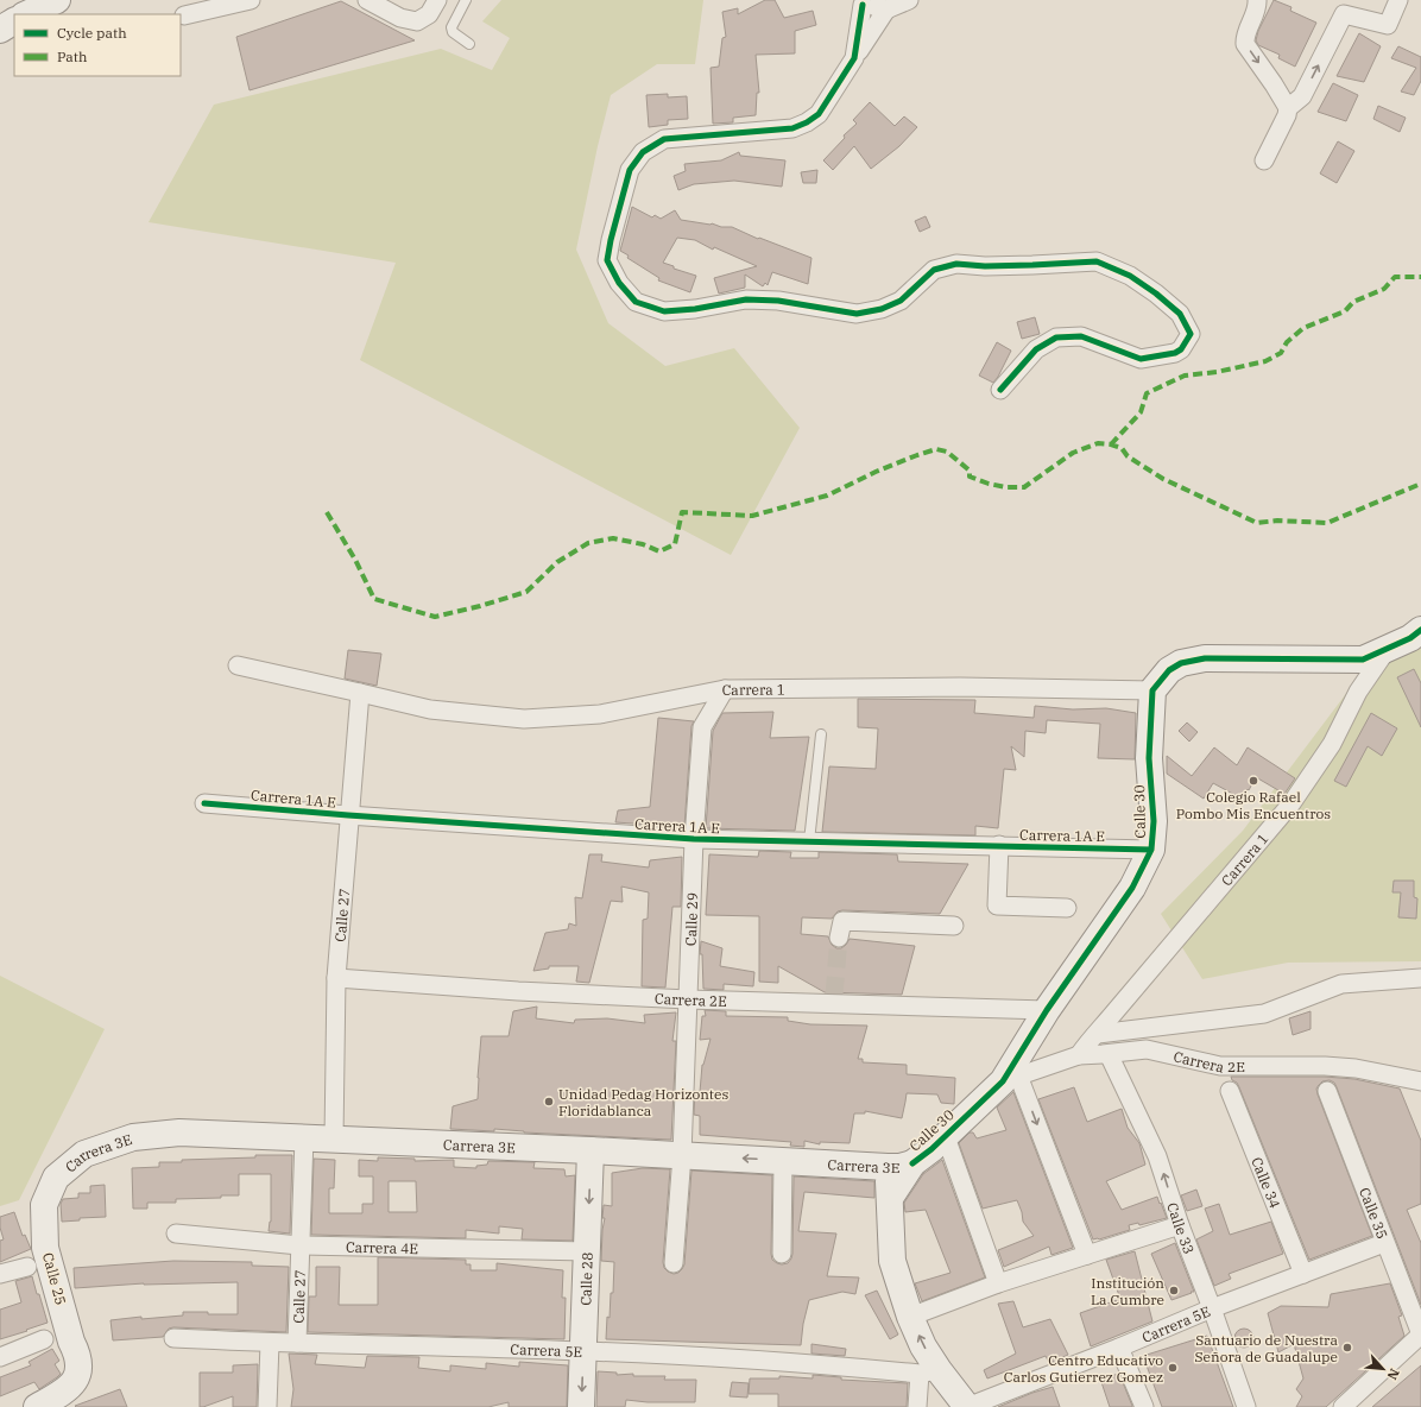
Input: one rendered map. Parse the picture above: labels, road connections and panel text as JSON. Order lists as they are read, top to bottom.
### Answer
{
  "streets": {
    "main road": [
      "Calle 30",
      "Carrera 3E",
      "Calle 25",
      "Calle 28"
    ],
    "street": [
      "Carrera 1",
      "Carrera 1A E",
      "Calle 27",
      "Calle 29",
      "Carrera 2E",
      "Calle 34",
      "Calle 35",
      "Calle 33",
      "Carrera 4E",
      "Carrera 5E"
    ]
  },
  "crossings": [
    ["Carrera 1", "Calle 30"],
    ["Carrera 1", "Calle 27"],
    ["Carrera 1", "Calle 29"],
    ["Carrera 1", "Carrera 2E"],
    ["Carrera 1", "Calle 33"],
    ["Carrera 1A E", "Calle 30"],
    ["Carrera 1A E", "Calle 27"],
    ["Carrera 1A E", "Calle 29"],
    ["Calle 30", "Carrera 2E"],
    ["Calle 30", "Carrera 3E"],
    ["Calle 27", "Carrera 2E"],
    ["Calle 27", "Carrera 3E"],
    ["Calle 27", "Carrera 4E"],
    ["Calle 27", "Carrera 5E"],
    ["Calle 29", "Carrera 2E"],
    ["Calle 29", "Carrera 3E"],
    ["Carrera 2E", "Calle 33"],
    ["Carrera 3E", "Calle 25"],
    ["Carrera 3E", "Calle 28"],
    ["Calle 34", "Carrera 5E"],
    ["Calle 35", "Carrera 5E"],
    ["Calle 33", "Carrera 5E"],
    ["Carrera 4E", "Calle 28"],
    ["Calle 28", "Carrera 5E"]
  ],
  "one_way": ["Calle 28"],
  "places": [
    "Colegio Rafael Pombo Mis Encuentros",
    "Unidad Pedag Horizontes Floridablanca",
    "Institución La Cumbre",
    "Santuario de Nuestra Señora de Guadalupe",
    "Centro Educativo Carlos Gutierrez Gomez"
  ],
  "legend": ["Cycle path", "Path"],
  "north": "bottom right"
}
